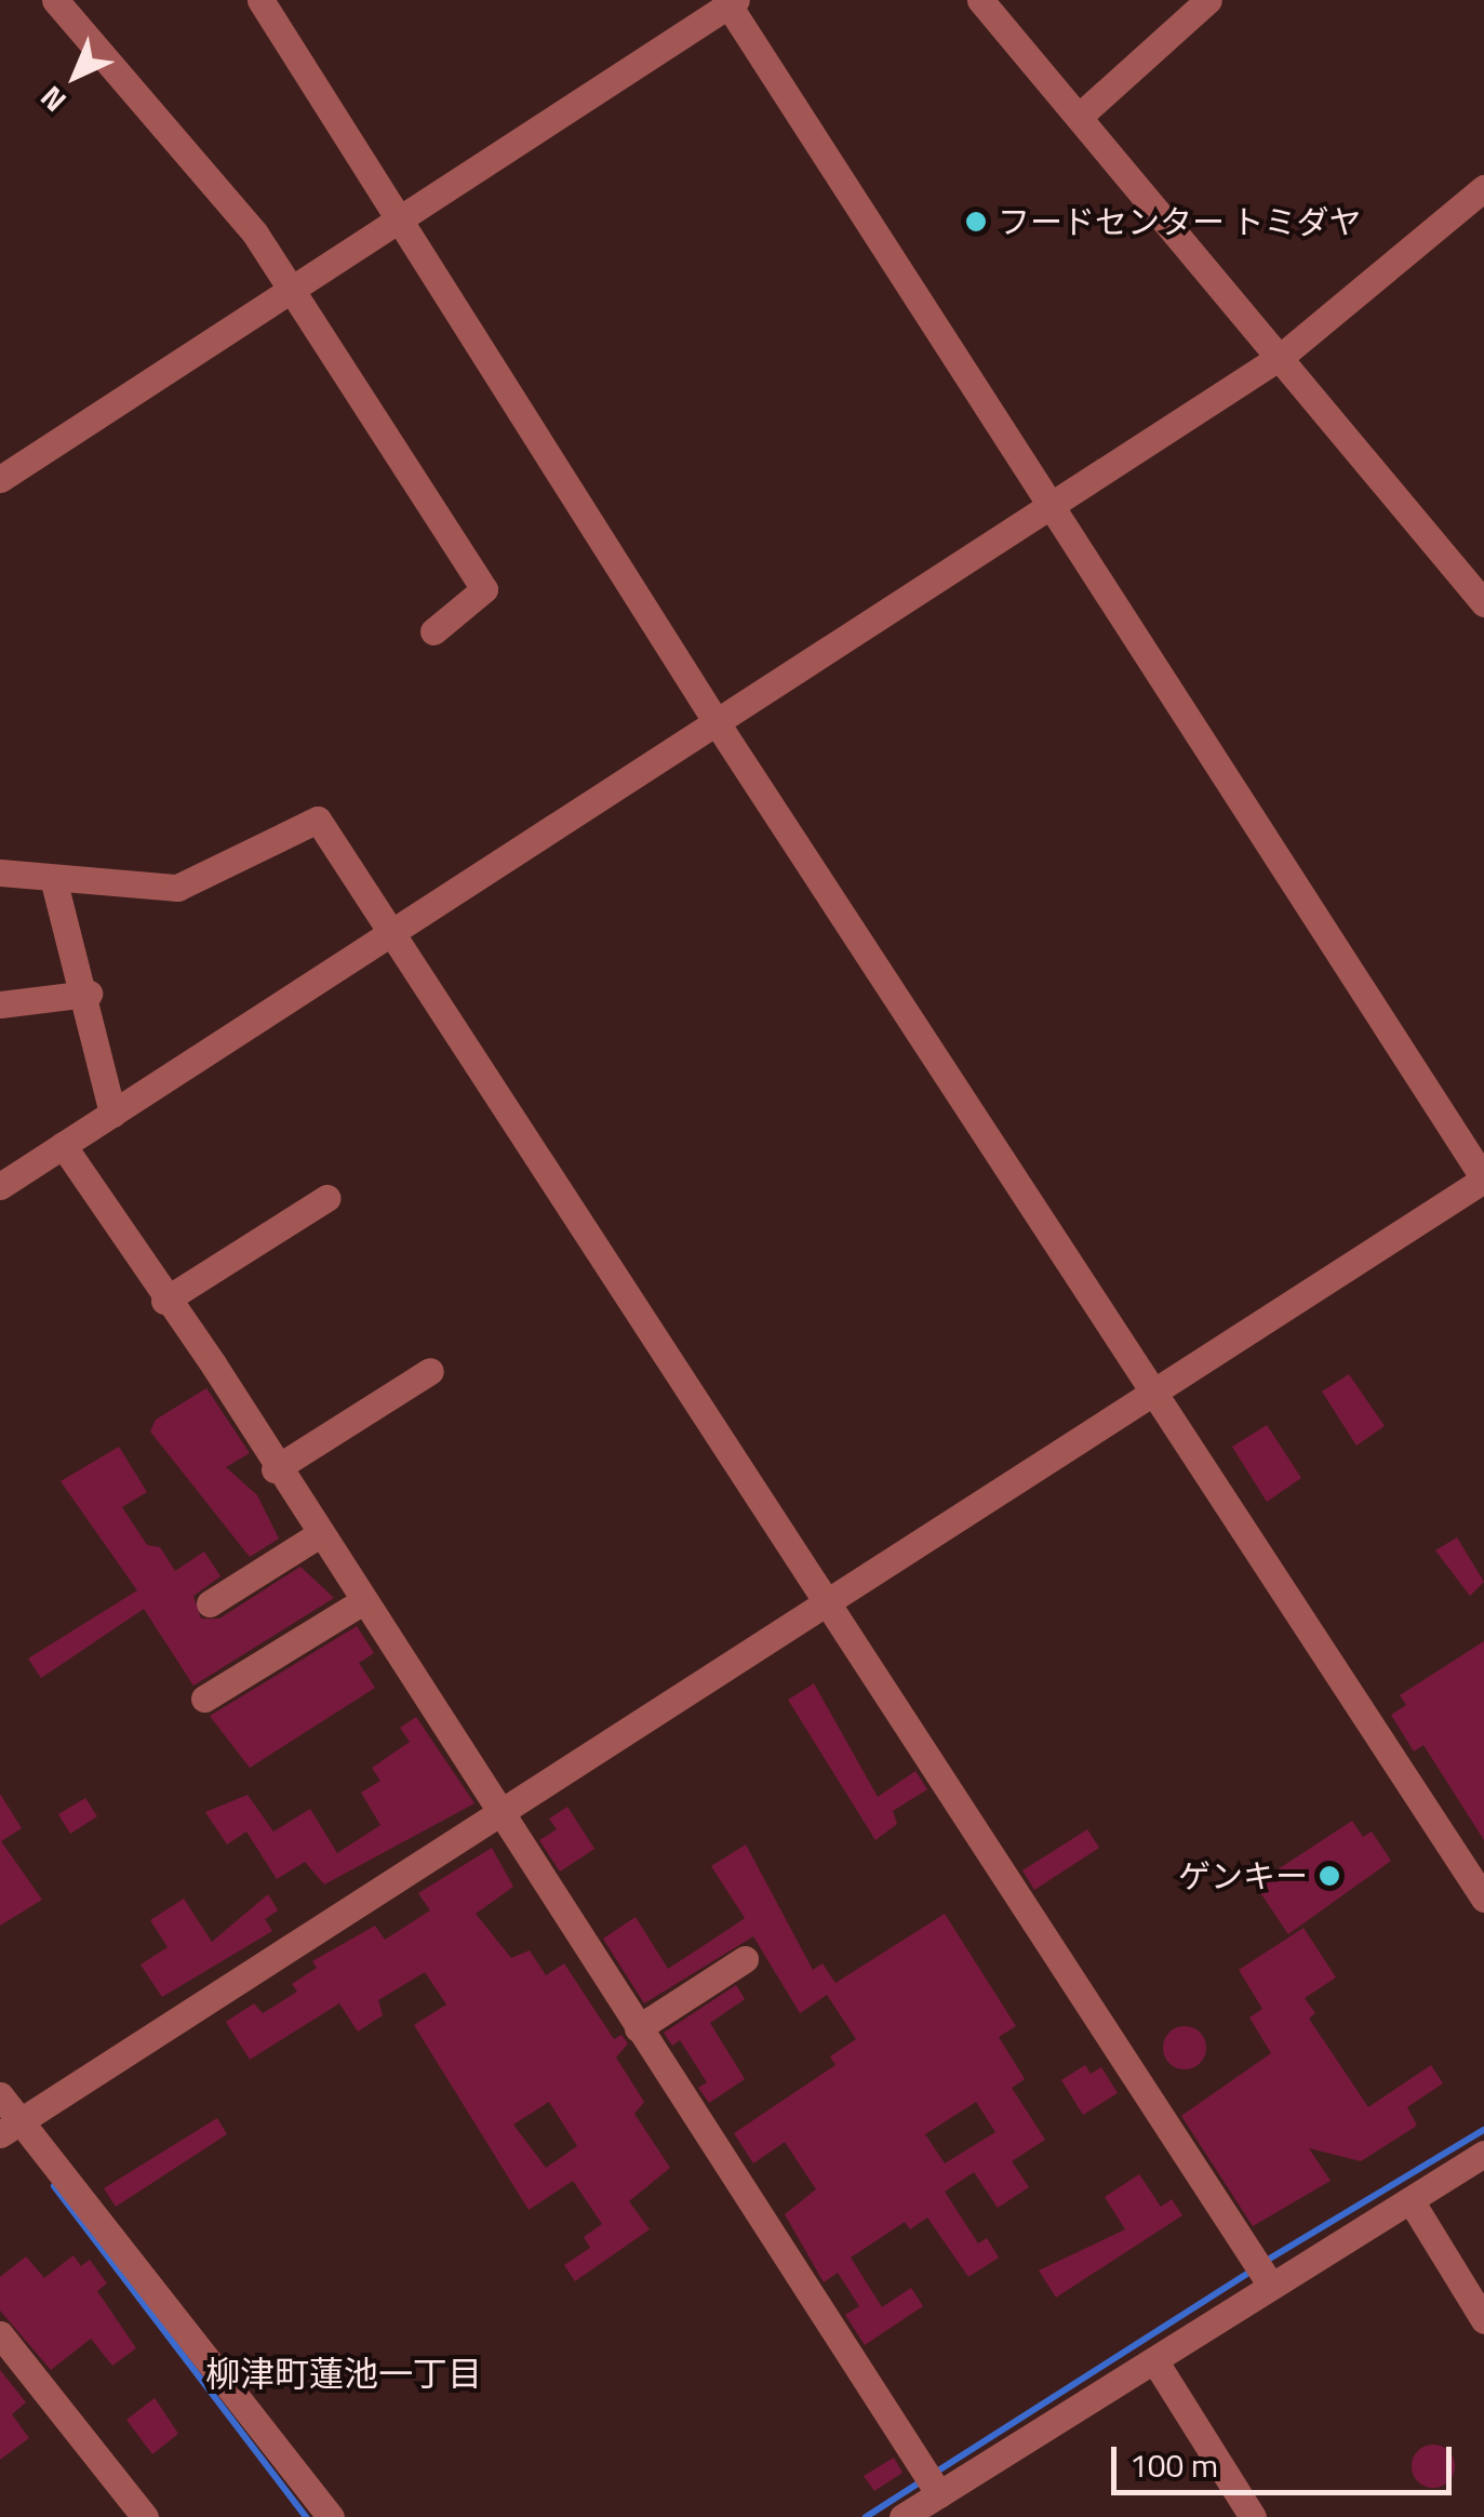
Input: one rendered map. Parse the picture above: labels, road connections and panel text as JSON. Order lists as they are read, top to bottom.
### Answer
{
  "districts": ["柳津町蓮池一丁目"],
  "places": ["フードセンター トミダヤ", "ゲンキー"],
  "scale_bar": "100 m",
  "north": "bottom left"
}
